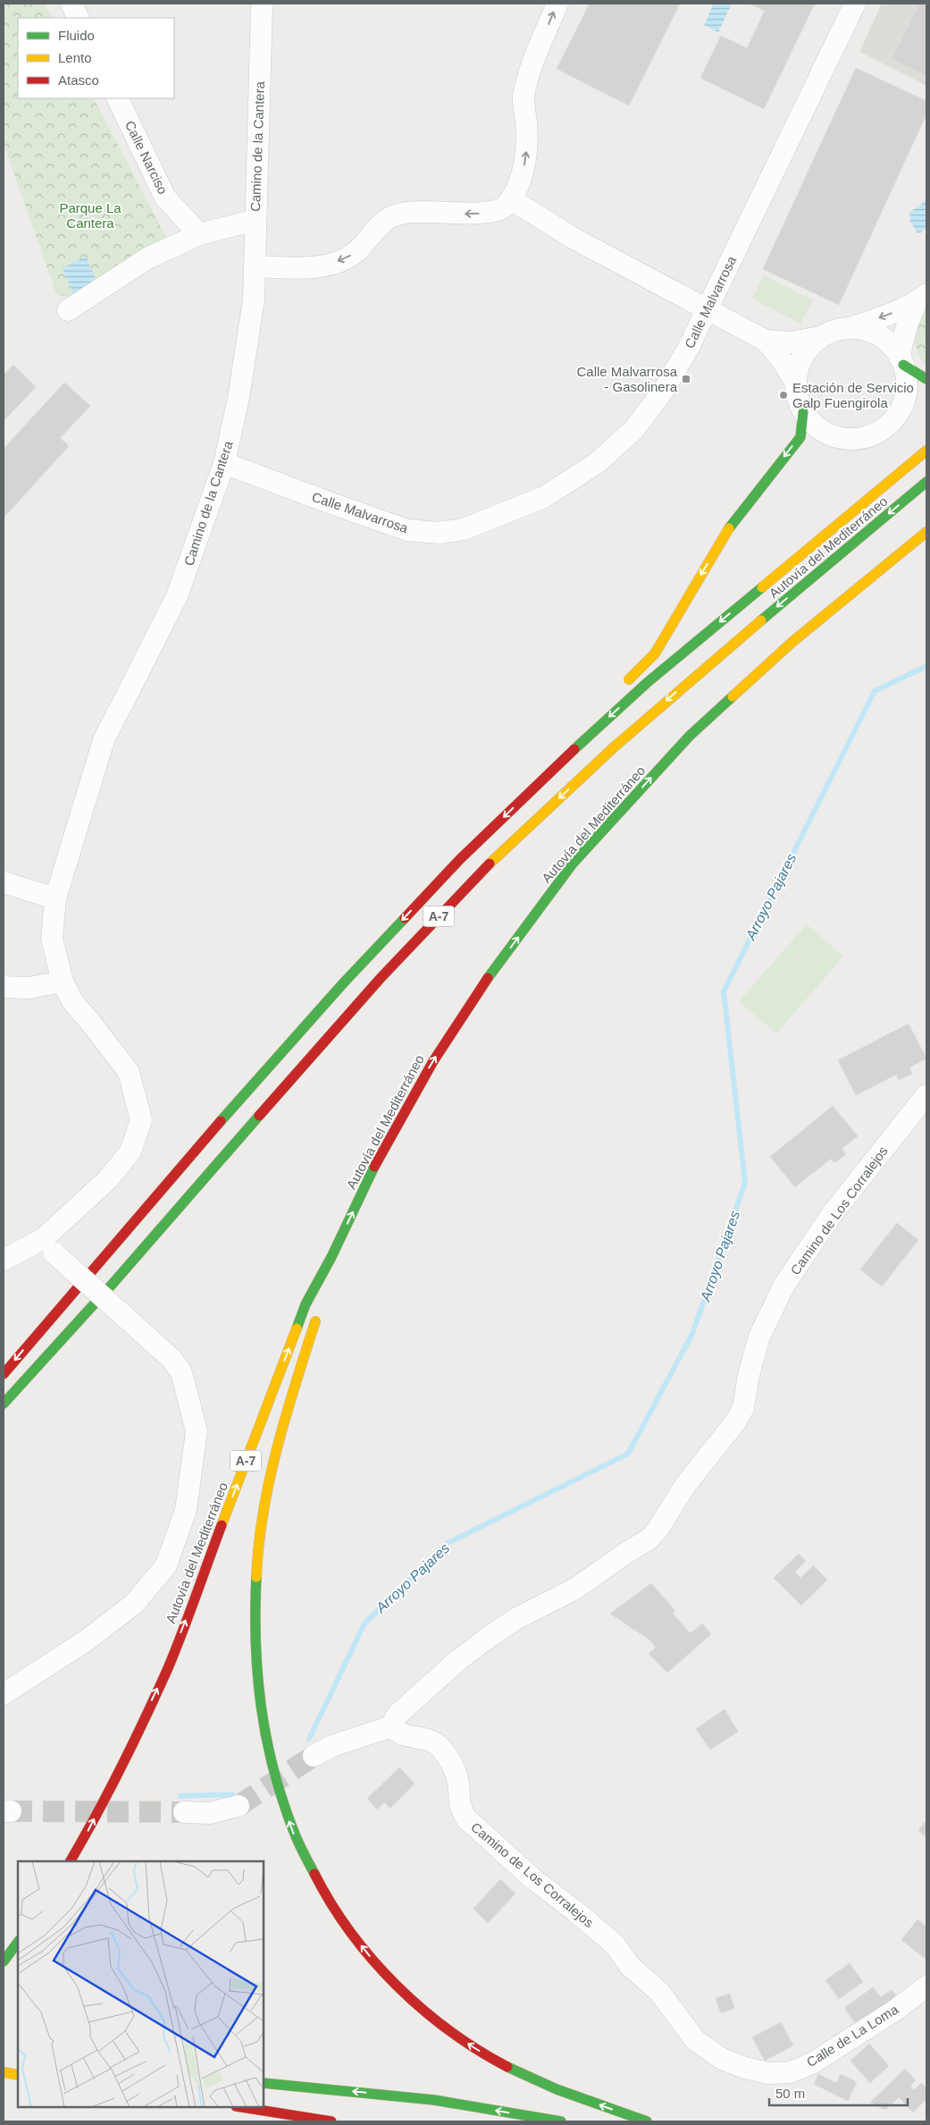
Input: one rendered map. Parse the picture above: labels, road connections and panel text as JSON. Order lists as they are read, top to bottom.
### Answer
{
  "streets": {
    "highway": ["Autovía del Mediterráneo", "A-7"],
    "street": [
      "Camino de la Cantera",
      "Calle Narciso",
      "Calle Malvarrosa",
      "Camino de Los Corralejos",
      "Calle de La Loma"
    ]
  },
  "crossings": [
    ["Camino de la Cantera", "Calle Malvarrosa"],
    ["Camino de Los Corralejos", "Calle de La Loma"]
  ],
  "water": ["Arroyo Pajares"],
  "parks": ["Parque La Cantera"],
  "places": {
    "transit": ["Calle Malvarrosa - Gasolinera"],
    "other": ["Estación de Servicio Galp Fuengirola"]
  },
  "legend": ["Fluido", "Lento", "Atasco"],
  "scale_bar": "50 m"
}
